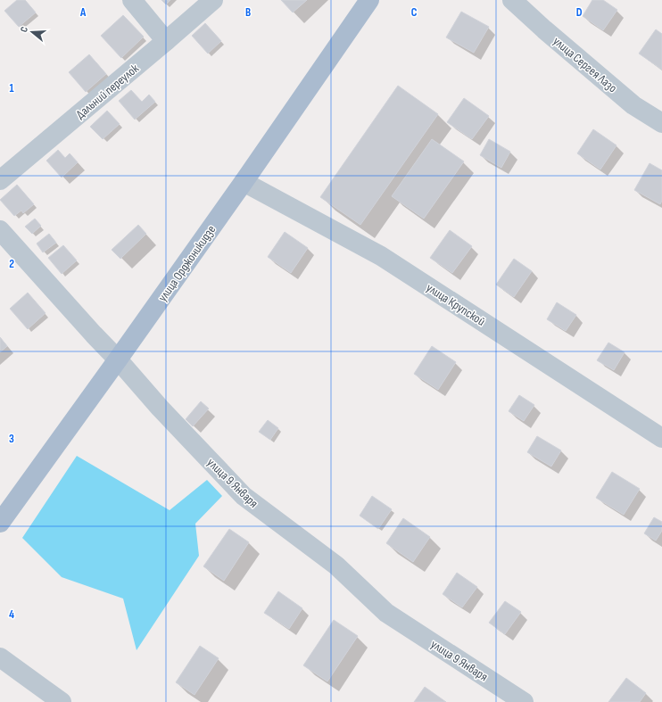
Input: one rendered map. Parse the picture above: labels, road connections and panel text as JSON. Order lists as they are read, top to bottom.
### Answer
{
  "streets": {
    "main road": ["улица Орджоникидзе"],
    "street": [
      "улица Сергея Лазо",
      "Дальний переулок",
      "улица Крупской",
      "улица 9 Января"
    ]
  },
  "crossings": [
    ["улица Орджоникидзе", "улица Крупской"],
    ["улица Орджоникидзе", "улица 9 Января"]
  ],
  "north": "left",
  "grid": {
    "columns": [
      "A",
      "B",
      "C",
      "D"
    ],
    "rows": [
      "1",
      "2",
      "3",
      "4"
    ]
  }
}
